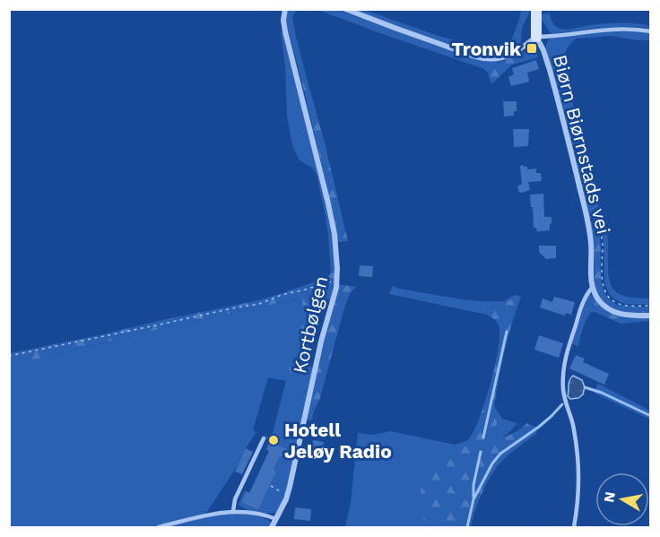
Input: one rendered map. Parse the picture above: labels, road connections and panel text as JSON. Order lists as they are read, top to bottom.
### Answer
{
  "streets": {
    "street": ["Biørn Biørnstads vei", "Kortbølgen"]
  },
  "places": {
    "transit": ["Tronvik"],
    "other": ["Hotell Jeløy Radio"]
  },
  "north": "left"
}
